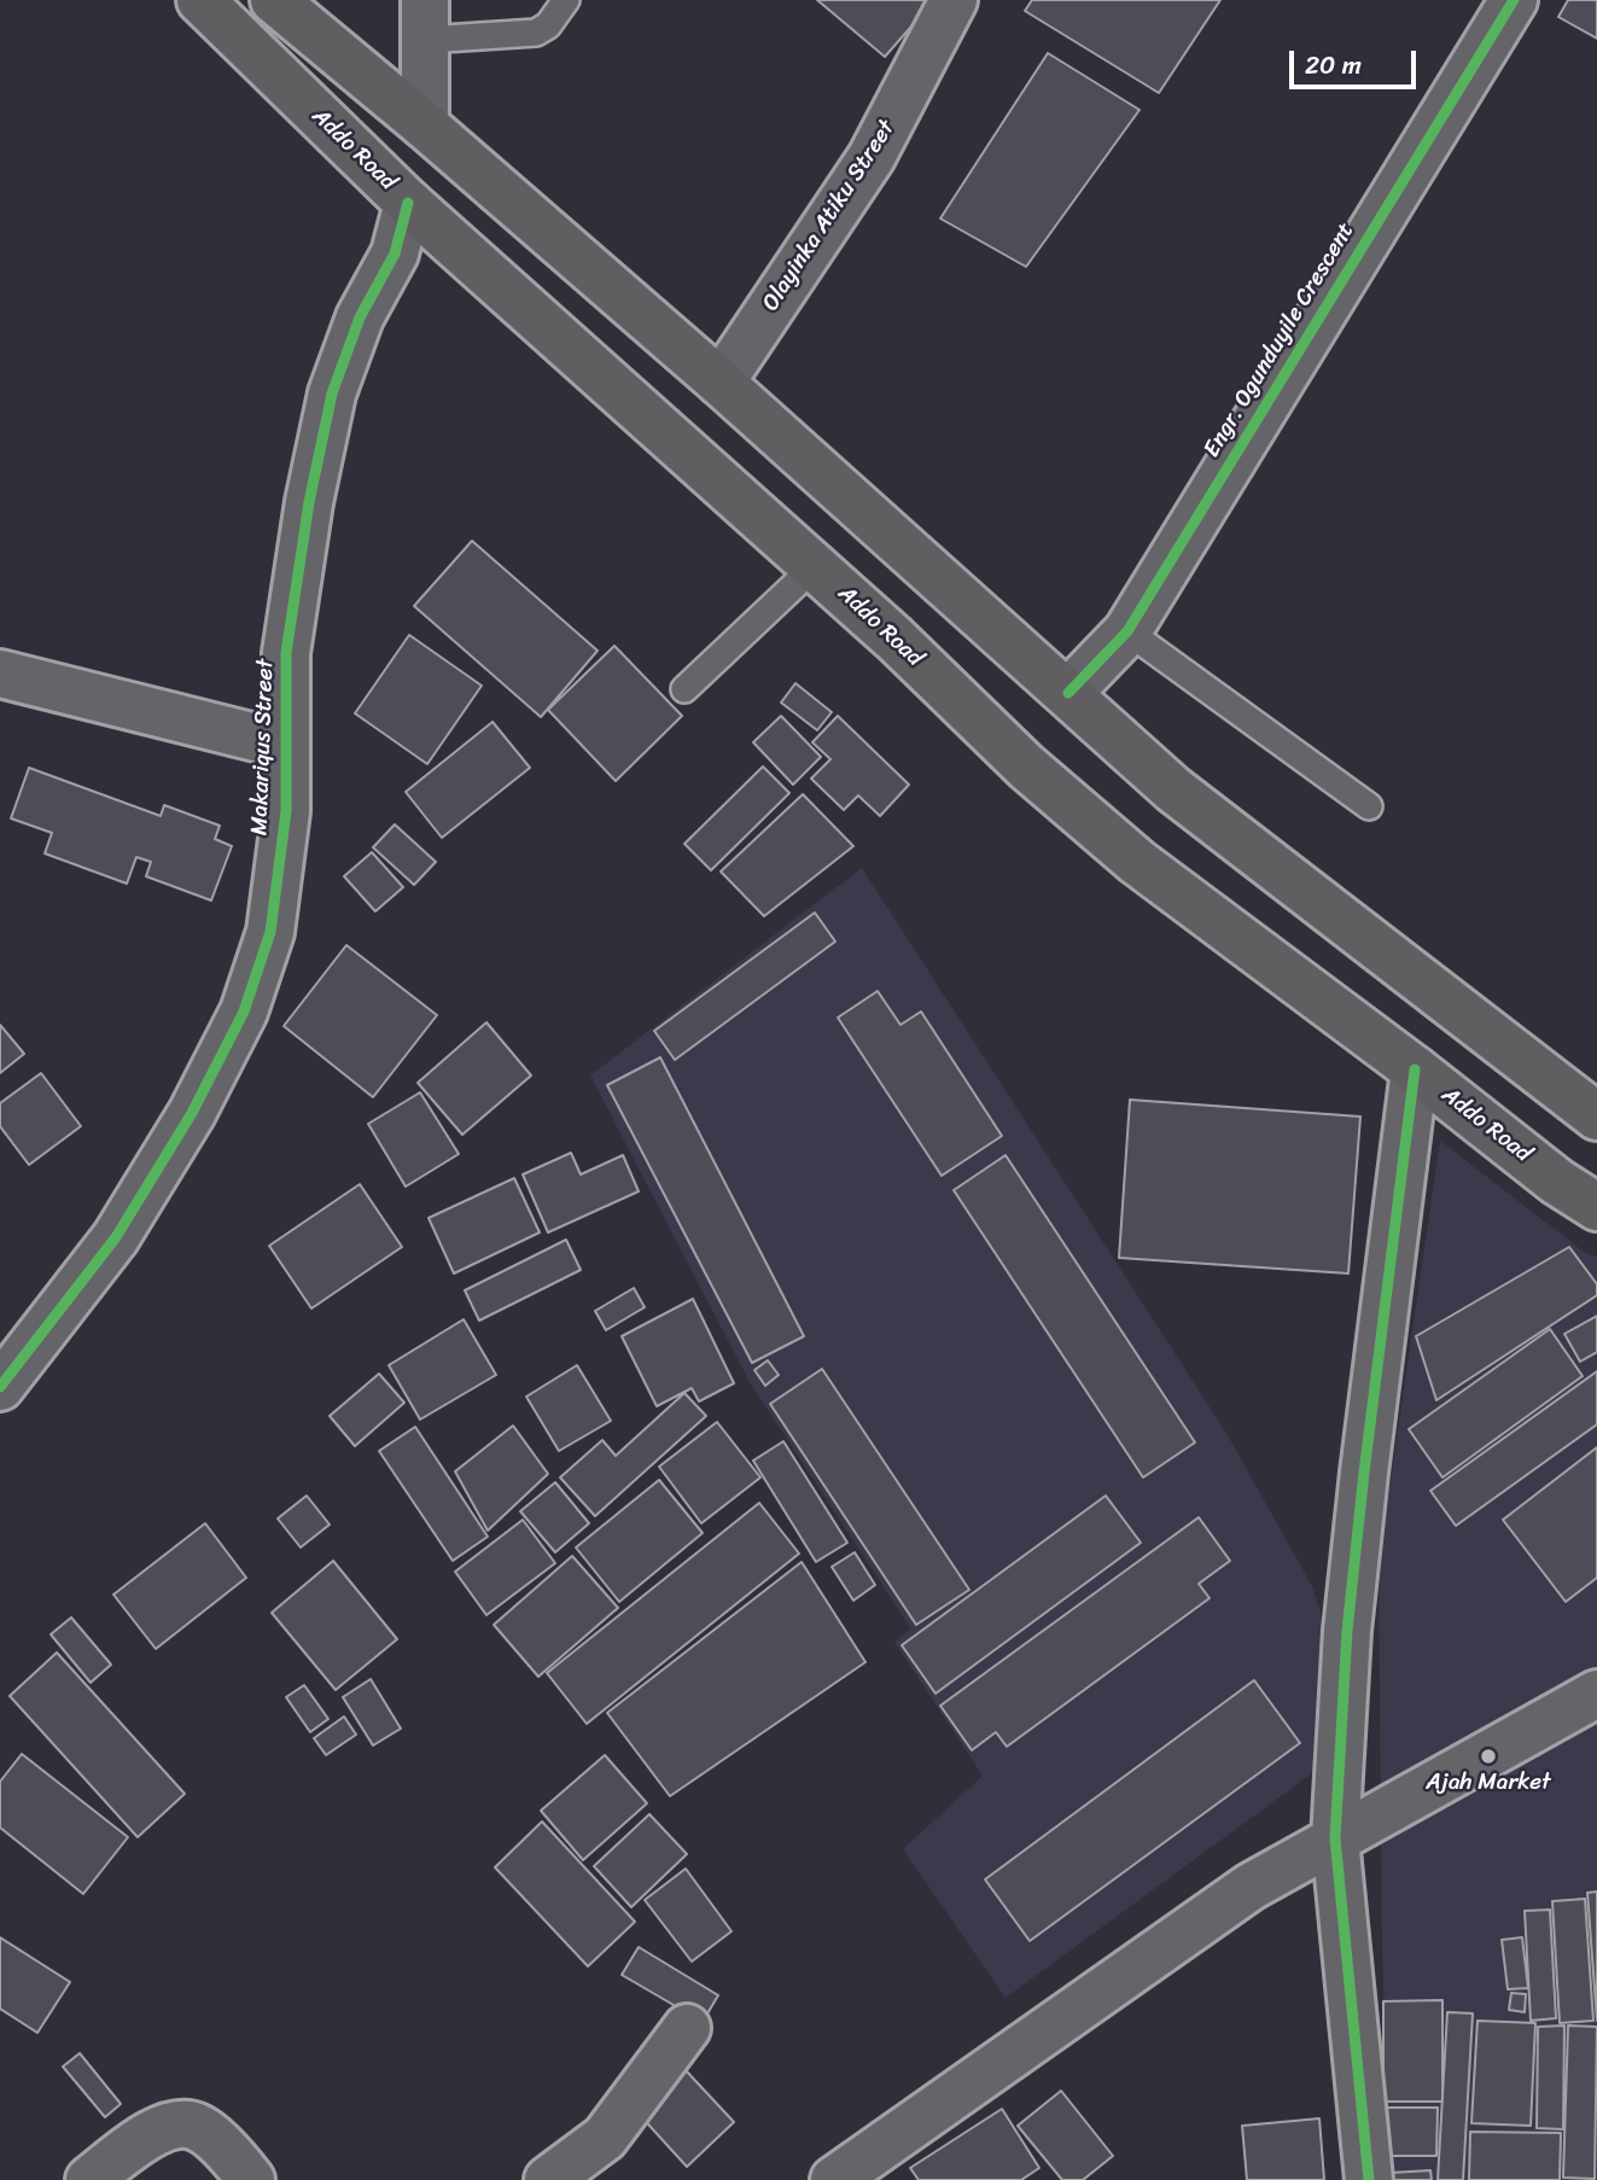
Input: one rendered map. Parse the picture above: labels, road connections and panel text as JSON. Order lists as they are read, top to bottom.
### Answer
{
  "streets": {
    "main road": ["Addo Road"],
    "street": ["Olayinka Atiku Street", "Engr. Ogunduyile Crescent", "Makariqus Street"]
  },
  "crossings": [
    ["Addo Road", "Makariqus Street"]
  ],
  "places": ["Ajah Market"],
  "scale_bar": "20 m"
}
